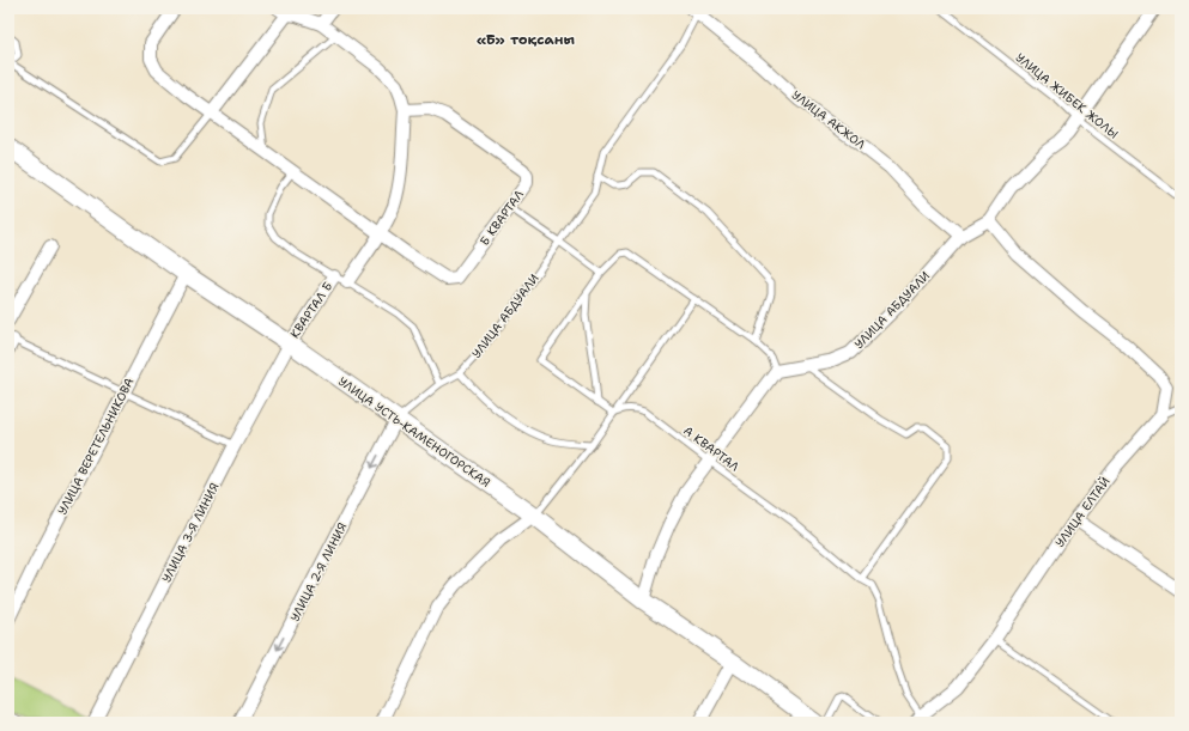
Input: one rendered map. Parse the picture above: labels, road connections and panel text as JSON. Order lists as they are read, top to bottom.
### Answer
{
  "streets": {
    "street": [
      "УЛИЦА АКЖОЛ",
      "Б КВАРТАЛ",
      "КВАРТАЛ Б",
      "УЛИЦА АБДУАЛИ",
      "УЛИЦА УСТЬ-КАМЕНОГОРСКАЯ",
      "УЛИЦА ВЕРЕТЕЛЬНИКОВА",
      "УЛИЦА ЕЛТАЙ",
      "УЛИЦА 3-Я ЛИНИЯ",
      "УЛИЦА 2-Я ЛИНИЯ"
    ],
    "lane": ["УЛИЦА ЖИБЕК ЖОЛЫ", "А КВАРТАЛ"]
  },
  "crossings": [
    ["УЛИЦА ЖИБЕК ЖОЛЫ", "УЛИЦА АБДУАЛИ"],
    ["УЛИЦА АКЖОЛ", "УЛИЦА АБДУАЛИ"],
    ["КВАРТАЛ Б", "УЛИЦА УСТЬ-КАМЕНОГОРСКАЯ"],
    ["КВАРТАЛ Б", "УЛИЦА 3-Я ЛИНИЯ"],
    ["УЛИЦА УСТЬ-КАМЕНОГОРСКАЯ", "УЛИЦА ВЕРЕТЕЛЬНИКОВА"],
    ["УЛИЦА УСТЬ-КАМЕНОГОРСКАЯ", "УЛИЦА 3-Я ЛИНИЯ"],
    ["УЛИЦА УСТЬ-КАМЕНОГОРСКАЯ", "УЛИЦА 2-Я ЛИНИЯ"],
    ["А КВАРТАЛ", "УЛИЦА ЕЛТАЙ"]
  ],
  "one_way": ["УЛИЦА 2-Я ЛИНИЯ"],
  "districts": ["«Б» тоқсаны"]
}
